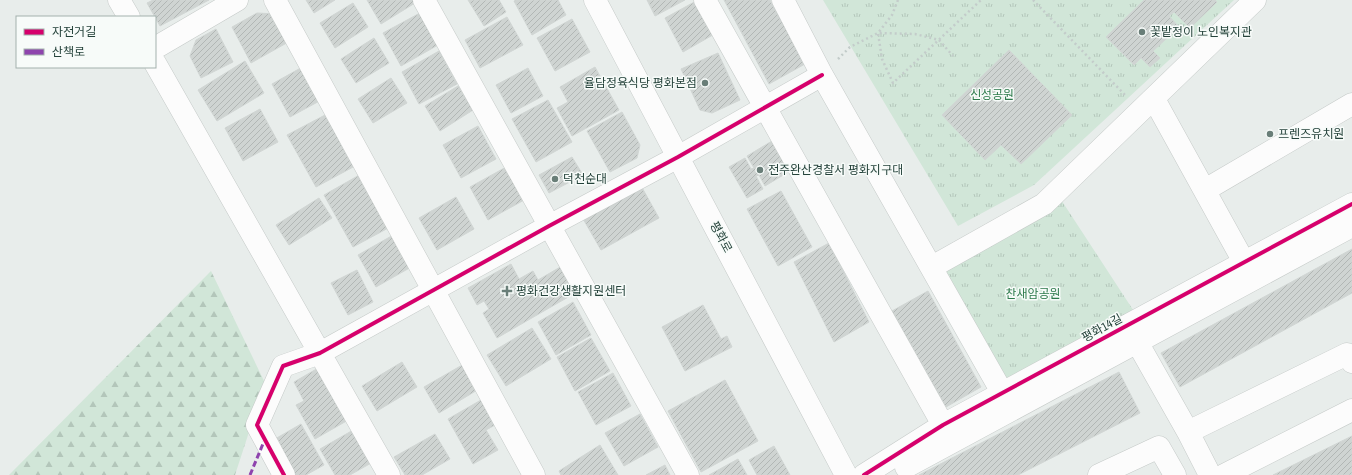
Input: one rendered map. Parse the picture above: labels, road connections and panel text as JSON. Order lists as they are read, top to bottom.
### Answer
{
  "streets": {
    "street": ["평화로", "평화14길"]
  },
  "parks": ["신성공원", "찬새암공원"],
  "places": {
    "other": [
      "꽃밭정이 노인복지관",
      "율담정육식당 평화본점",
      "프렌즈유치원",
      "전주완산경찰서 평화지구대",
      "덕천순대"
    ],
    "health": ["평화건강생활지원센터"]
  },
  "legend": ["자전거길", "산책로"]
}
